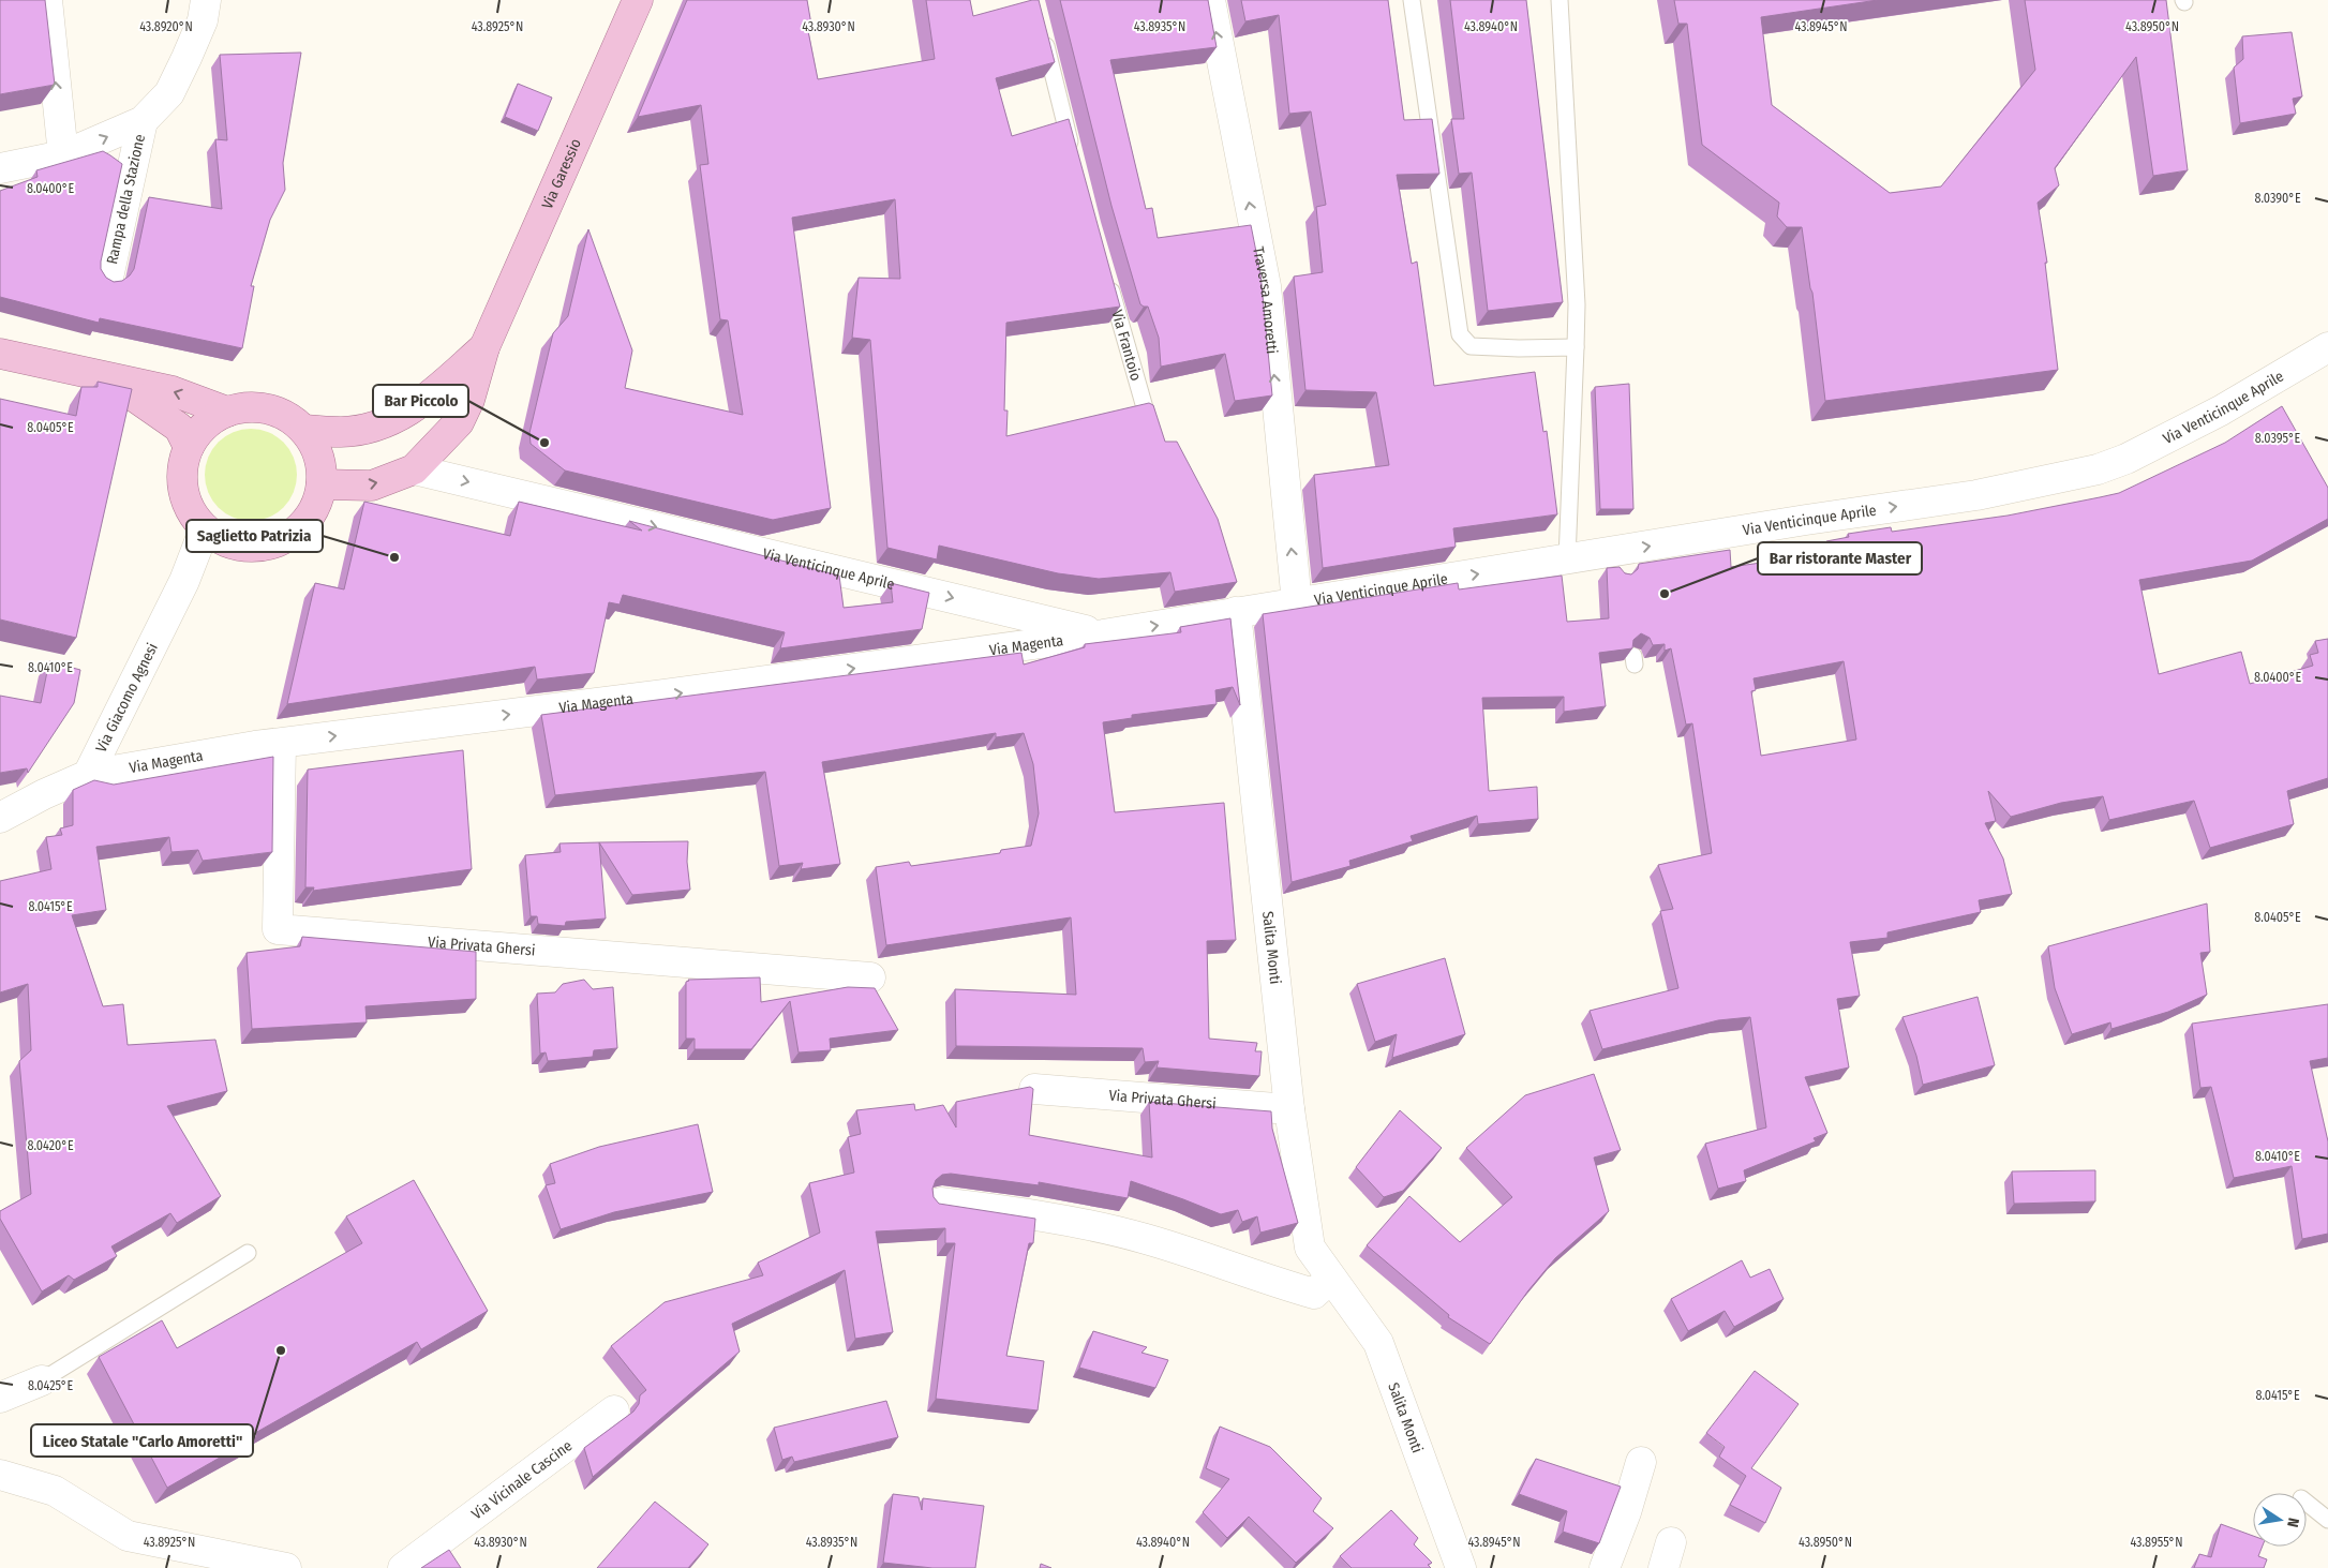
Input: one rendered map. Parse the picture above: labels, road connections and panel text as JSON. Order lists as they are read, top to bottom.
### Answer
{
  "streets": {
    "main road": ["Via Garessio"],
    "street": [
      "Rampa della Stazione",
      "Traversa Amoretti",
      "Via Venticinque Aprile",
      "Via Magenta",
      "Via Giacomo Agnesi",
      "Via Privata Ghersi",
      "Salita Monti",
      "Via Vicinale Cascine"
    ],
    "lane": ["Via Frantoio"]
  },
  "crossings": [
    ["Via Garessio", "Via Venticinque Aprile"],
    ["Via Garessio", "Via Giacomo Agnesi"],
    ["Traversa Amoretti", "Via Venticinque Aprile"],
    ["Via Venticinque Aprile", "Via Magenta"],
    ["Via Venticinque Aprile", "Salita Monti"],
    ["Via Magenta", "Via Giacomo Agnesi"],
    ["Via Magenta", "Via Privata Ghersi"],
    ["Via Privata Ghersi", "Salita Monti"]
  ],
  "one_way": ["Traversa Amoretti", "Via Venticinque Aprile", "Via Magenta"],
  "places": [
    "Bar Piccolo",
    "Saglietto Patrizia",
    "Bar ristorante Master",
    "Liceo Statale \"Carlo Amoretti\""
  ],
  "north": "right",
  "coordinates": [
    "43.8920°N",
    "43.8925°N",
    "43.8930°N",
    "43.8935°N",
    "43.8940°N",
    "43.8945°N",
    "43.8950°N",
    "8.0400°E",
    "8.0390°E",
    "8.0405°E",
    "8.0395°E",
    "8.0410°E",
    "8.0415°E",
    "8.0420°E",
    "8.0425°E",
    "43.8955°N"
  ]
}
